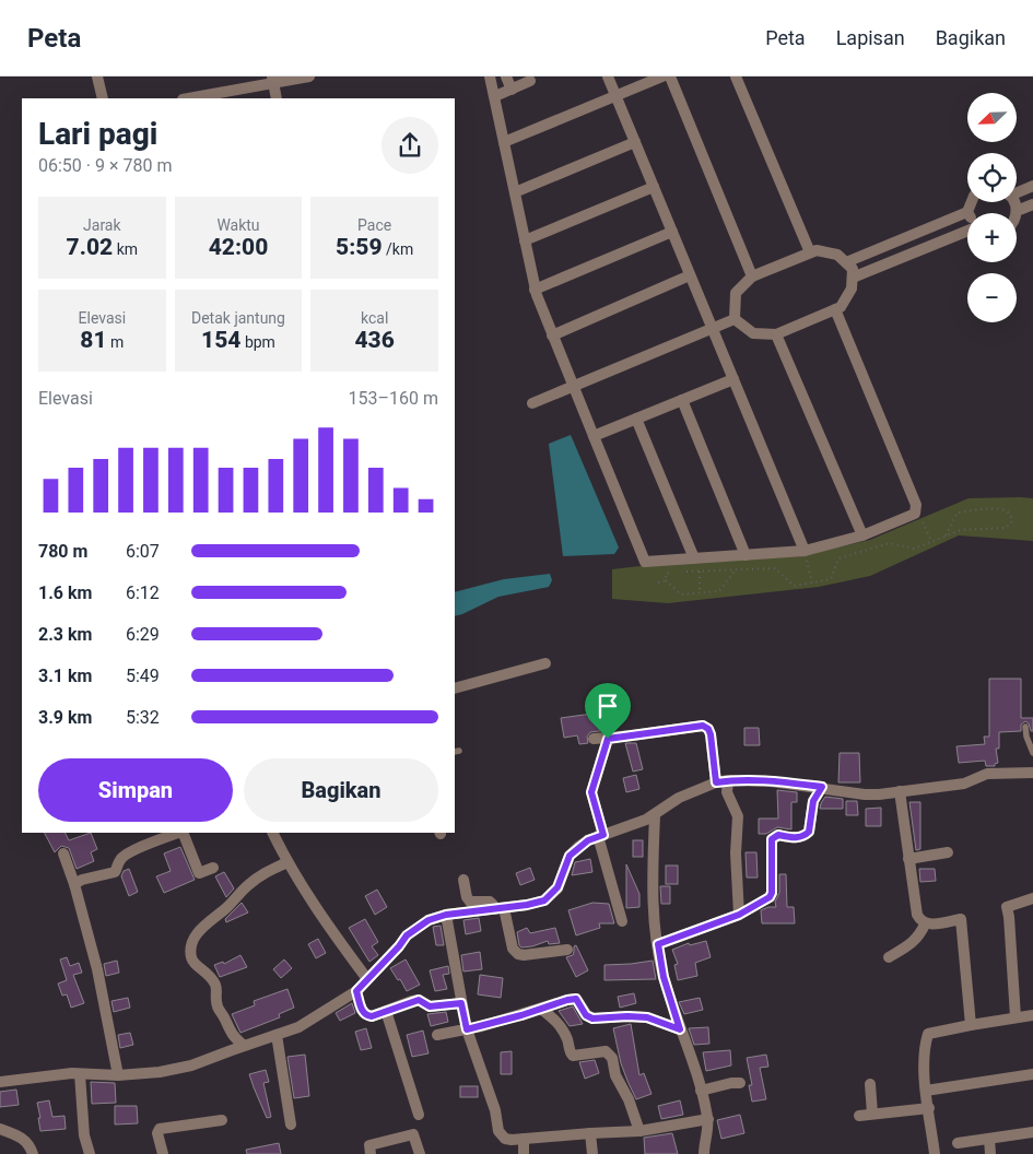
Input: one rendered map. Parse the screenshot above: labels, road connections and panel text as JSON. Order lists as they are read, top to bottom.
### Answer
{
  "north": "bottom left",
  "page": {
    "header": "Peta",
    "nav": ["Peta", "Lapisan", "Bagikan"],
    "map_buttons": ["+", "−"],
    "heading": ["Lari pagi", "06:50 · 9 × 780 m"],
    "stats": [
      ["Jarak", "7.02 km"],
      ["Waktu", "42:00"],
      ["Pace", "5:59 /km"],
      ["Elevasi", "81 m"],
      ["Detak jantung", "154 bpm"],
      ["kcal", "436"]
    ],
    "chart": ["Elevasi", "153–160 m"],
    "list": [
      {
        "name": "780 m",
        "note": "6:07"
      },
      {
        "name": "1.6 km",
        "note": "6:12"
      },
      {
        "name": "2.3 km",
        "note": "6:29"
      },
      {
        "name": "3.1 km",
        "note": "5:49"
      },
      {
        "name": "3.9 km",
        "note": "5:32"
      }
    ],
    "buttons": ["Simpan", "Bagikan"]
  }
}
